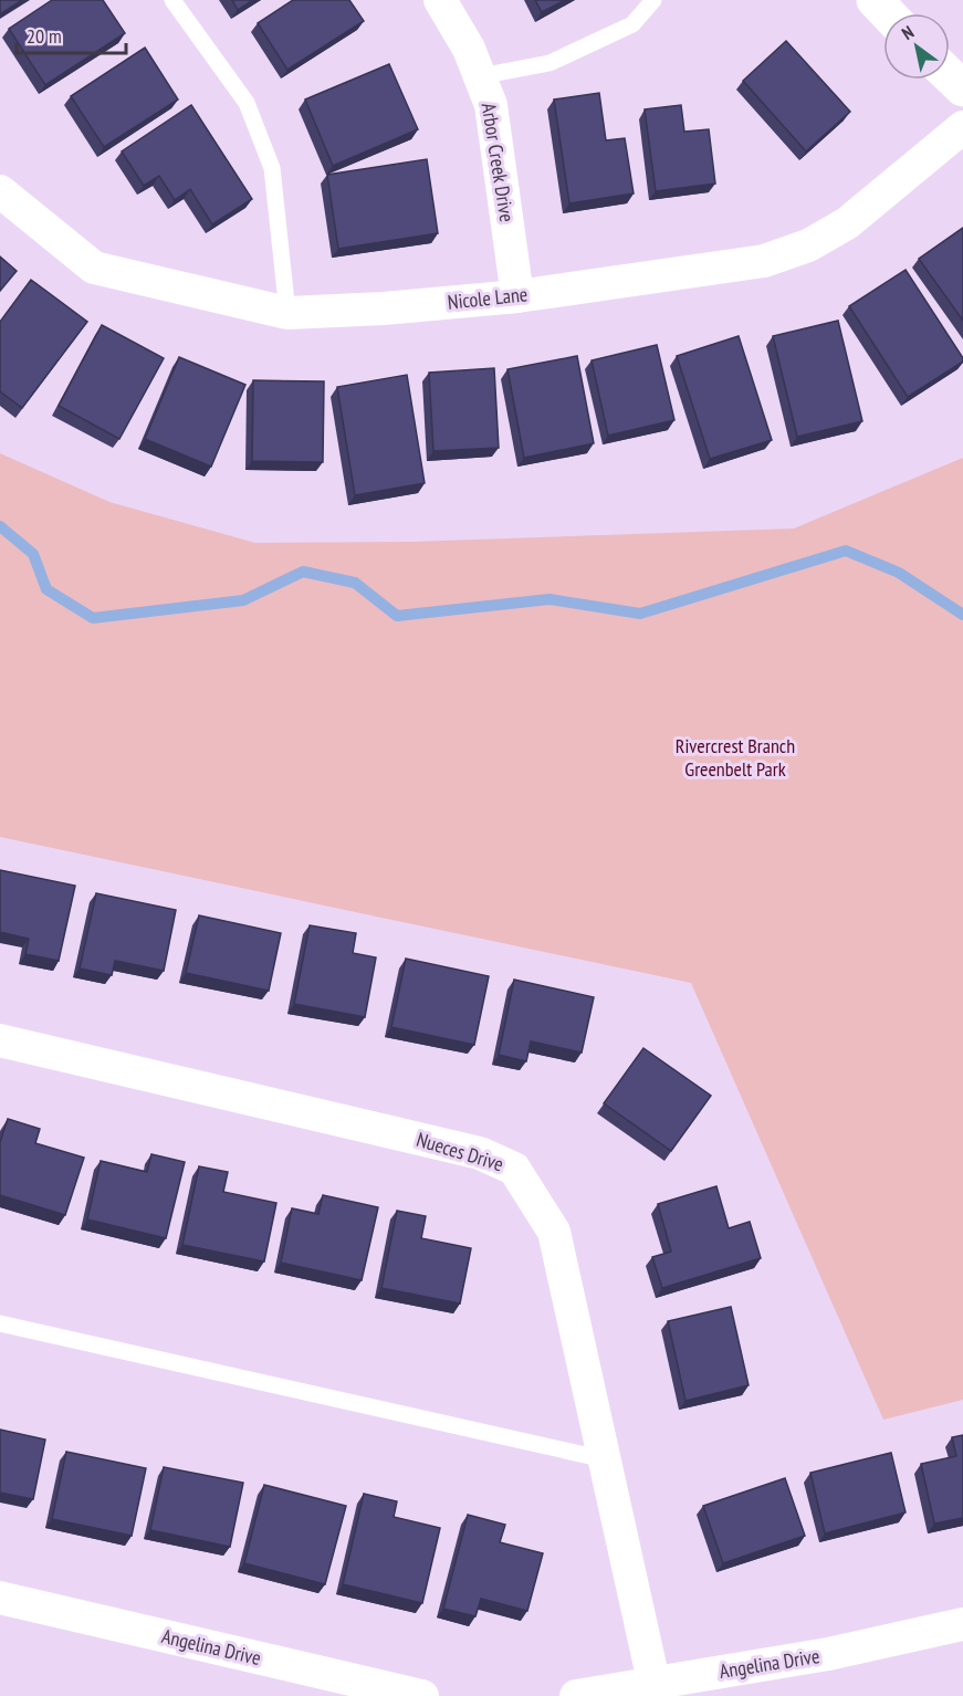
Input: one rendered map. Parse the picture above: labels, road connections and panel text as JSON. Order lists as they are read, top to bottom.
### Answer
{
  "streets": {
    "street": [
      "Arbor Creek Drive",
      "Nicole Lane",
      "Nueces Drive",
      "Angelina Drive"
    ]
  },
  "crossings": [
    ["Arbor Creek Drive", "Nicole Lane"],
    ["Nueces Drive", "Angelina Drive"]
  ],
  "parks": ["Rivercrest Branch Greenbelt Park"],
  "scale_bar": "20 m",
  "north": "top left"
}
